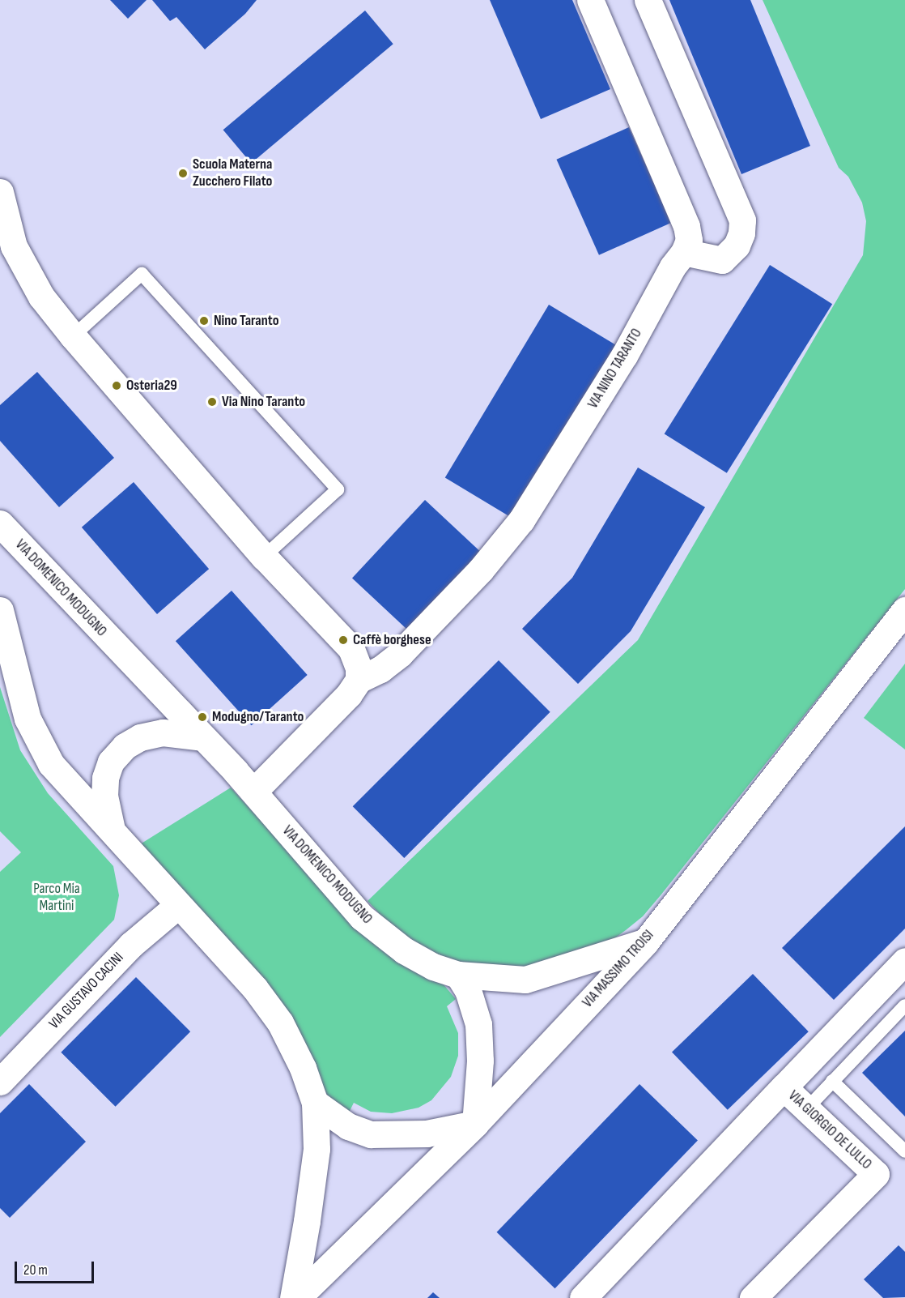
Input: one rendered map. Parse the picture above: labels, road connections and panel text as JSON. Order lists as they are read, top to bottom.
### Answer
{
  "streets": {
    "street": [
      "VIA NINO TARANTO",
      "VIA DOMENICO MODUGNO",
      "VIA MASSIMO TROISI",
      "VIA GUSTAVO CACINI",
      "VIA GIORGIO DE LULLO"
    ]
  },
  "crossings": [
    ["VIA NINO TARANTO", "VIA DOMENICO MODUGNO"],
    ["VIA DOMENICO MODUGNO", "VIA MASSIMO TROISI"]
  ],
  "parks": ["Parco Mia Martini"],
  "places": [
    "Scuola Materna Zucchero Filato",
    "Nino Taranto",
    "Osteria29",
    "Via Nino Taranto",
    "Caffè borghese",
    "Modugno/Taranto"
  ],
  "scale_bar": "20 m"
}
